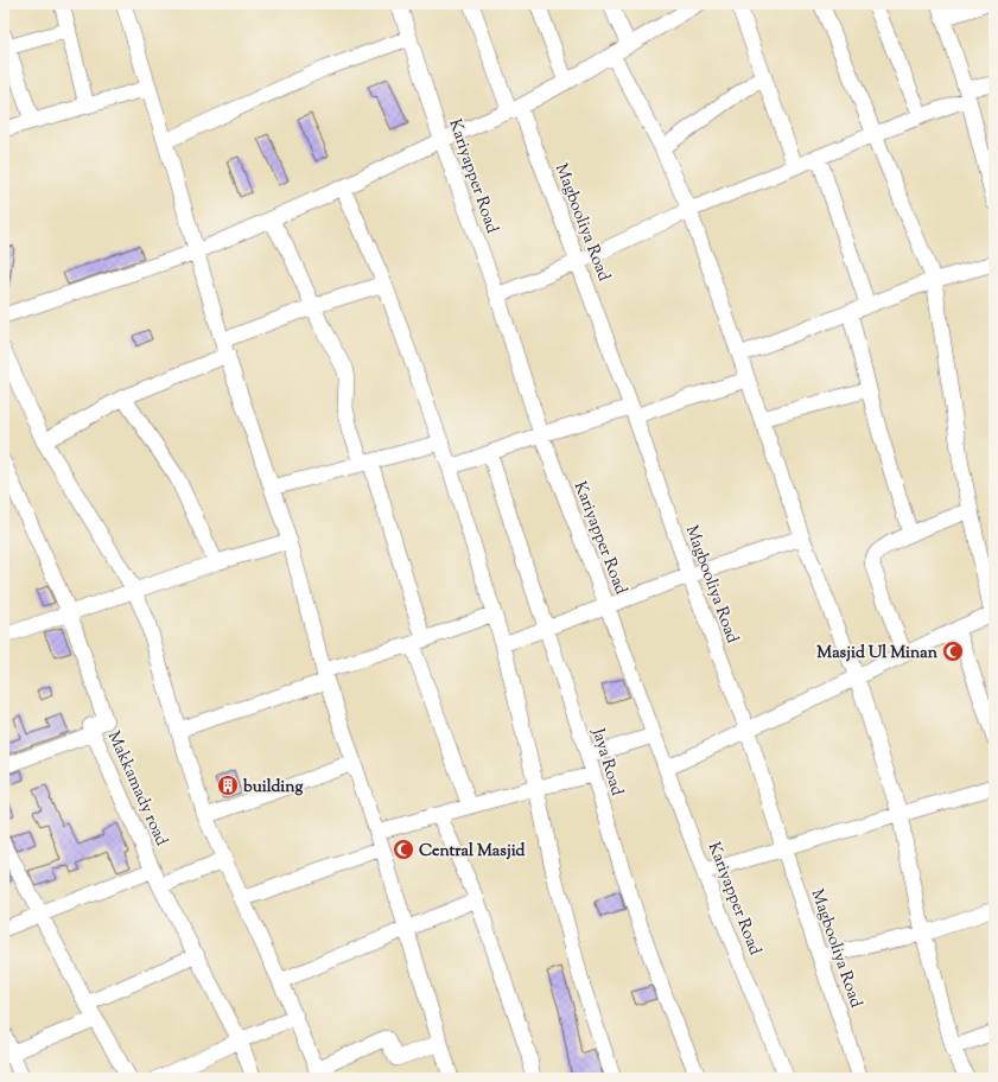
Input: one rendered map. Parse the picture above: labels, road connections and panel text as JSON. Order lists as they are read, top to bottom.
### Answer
{
  "streets": {
    "street": [
      "Kariyapper Road",
      "Magbooliya Road",
      "Jaya Road",
      "Makkamady road"
    ]
  },
  "places": {
    "mosque": ["Masjid Ul Minan", "Central Masjid"],
    "building": ["building"]
  }
}
